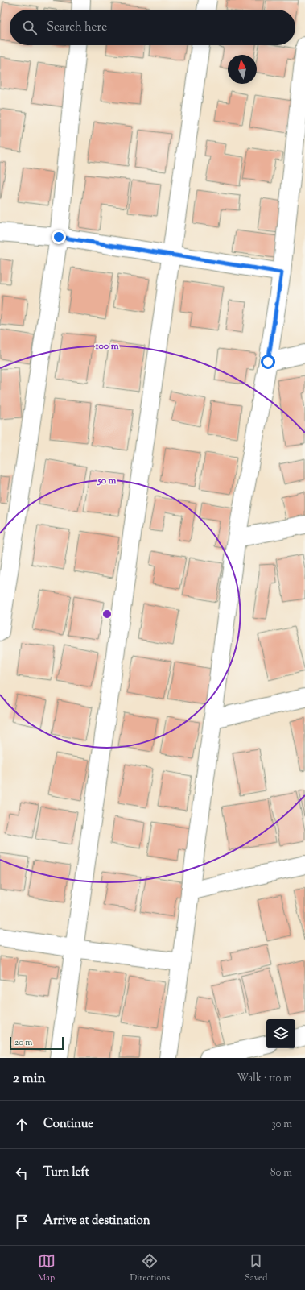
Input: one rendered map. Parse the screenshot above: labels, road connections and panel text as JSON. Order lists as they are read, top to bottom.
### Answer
{
  "scale_bar": "20 m",
  "north": "top",
  "page": {
    "search": "Search here",
    "scale": "20 m",
    "heading": ["2 min", "Walk · 110 m"],
    "list": [
      ["Continue", "30 m"],
      ["Turn left", "80 m"],
      "Arrive at destination"
    ],
    "nav": ["Map", "Directions", "Saved"]
  },
  "rings": ["100 m", "50 m"]
}
